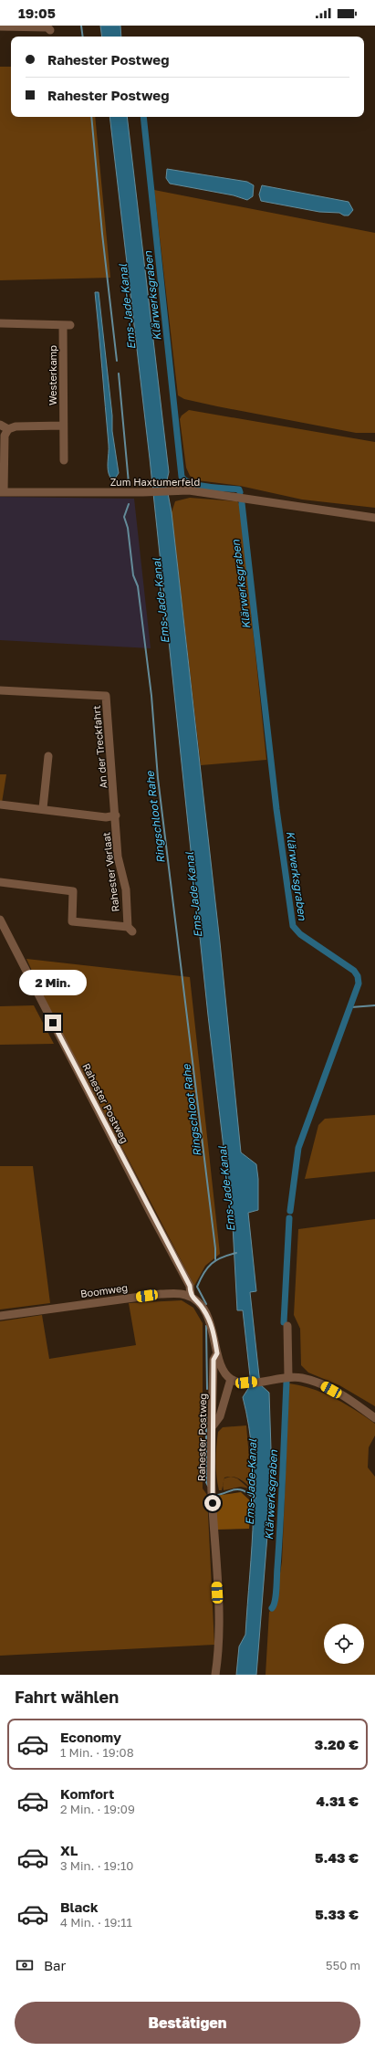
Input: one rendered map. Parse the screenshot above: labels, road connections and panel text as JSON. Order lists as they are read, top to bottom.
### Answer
{
  "streets": {
    "street": [
      "Westerkamp",
      "Zum Haxtumerfeld",
      "An der Treckfahrt",
      "Rahester Verlaat",
      "Rahester Postweg",
      "Boomweg"
    ]
  },
  "crossings": [
    ["An der Treckfahrt", "Rahester Verlaat"],
    ["Rahester Postweg", "Boomweg"]
  ],
  "water": ["Klärwerksgraben", "Ems-Jade-Kanal", "Ringschloot Rahe"],
  "page": {
    "status": "19:05",
    "banner": ["Rahester Postweg", "Rahester Postweg"],
    "bubble": "2 Min.",
    "heading": "Fahrt wählen",
    "list": [
      {
        "name": "Economy",
        "note": "1 Min. · 19:08",
        "value": "3.20 €"
      },
      {
        "name": "Komfort",
        "note": "2 Min. · 19:09",
        "value": "4.31 €"
      },
      {
        "name": "XL",
        "note": "3 Min. · 19:10",
        "value": "5.43 €"
      },
      {
        "name": "Black",
        "note": "4 Min. · 19:11",
        "value": "5.33 €"
      }
    ],
    "pay": ["Bar", "550 m"],
    "buttons": "Bestätigen"
  }
}
